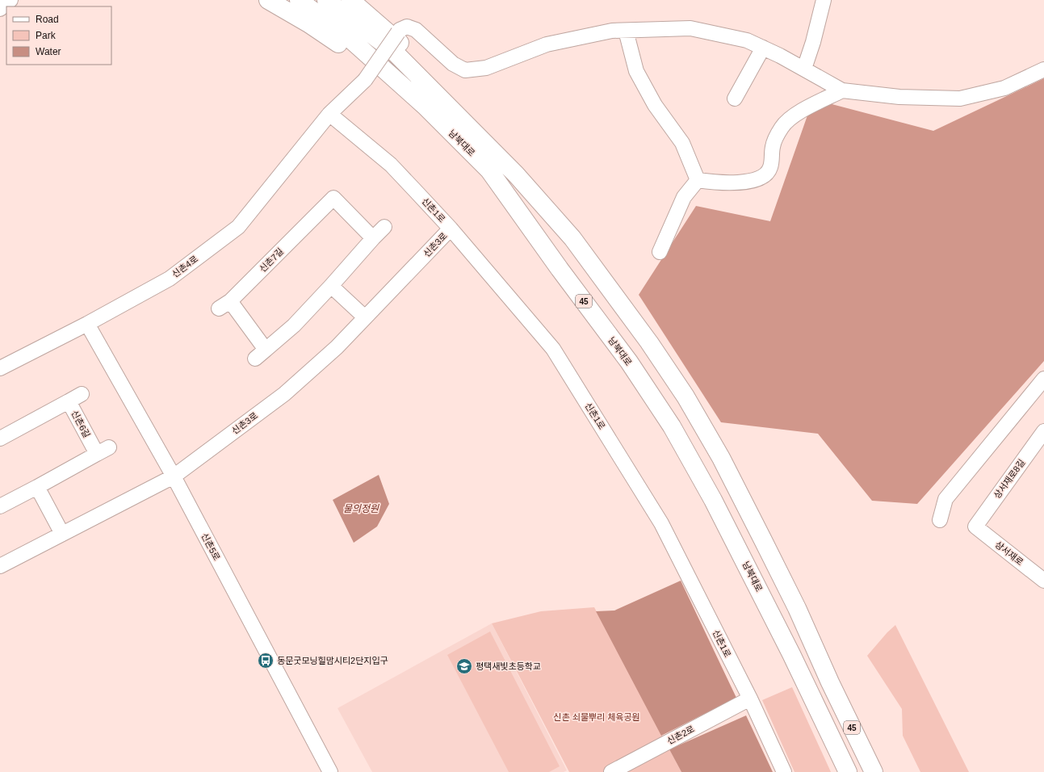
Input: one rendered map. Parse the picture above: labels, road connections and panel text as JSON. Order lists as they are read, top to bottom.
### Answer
{
  "streets": {
    "highway": ["남북대로", "45"],
    "street": [
      "신촌1로",
      "신촌3로",
      "신촌7길",
      "신촌4로",
      "신촌6길",
      "상서재로8길",
      "신촌5로",
      "상서재로",
      "신촌2로"
    ]
  },
  "crossings": [
    ["신촌1로", "신촌3로"],
    ["신촌1로", "신촌4로"],
    ["신촌1로", "신촌2로"],
    ["신촌3로", "신촌5로"],
    ["신촌4로", "신촌5로"],
    ["상서재로8길", "상서재로"]
  ],
  "water": ["물의정원"],
  "parks": ["신촌 쇠물뿌리 체육공원"],
  "places": {
    "bus stop": ["동문굿모닝힐맘시티2단지입구"],
    "school or university": ["평택새빛초등학교"]
  },
  "legend": ["Road", "Park", "Water"]
}
